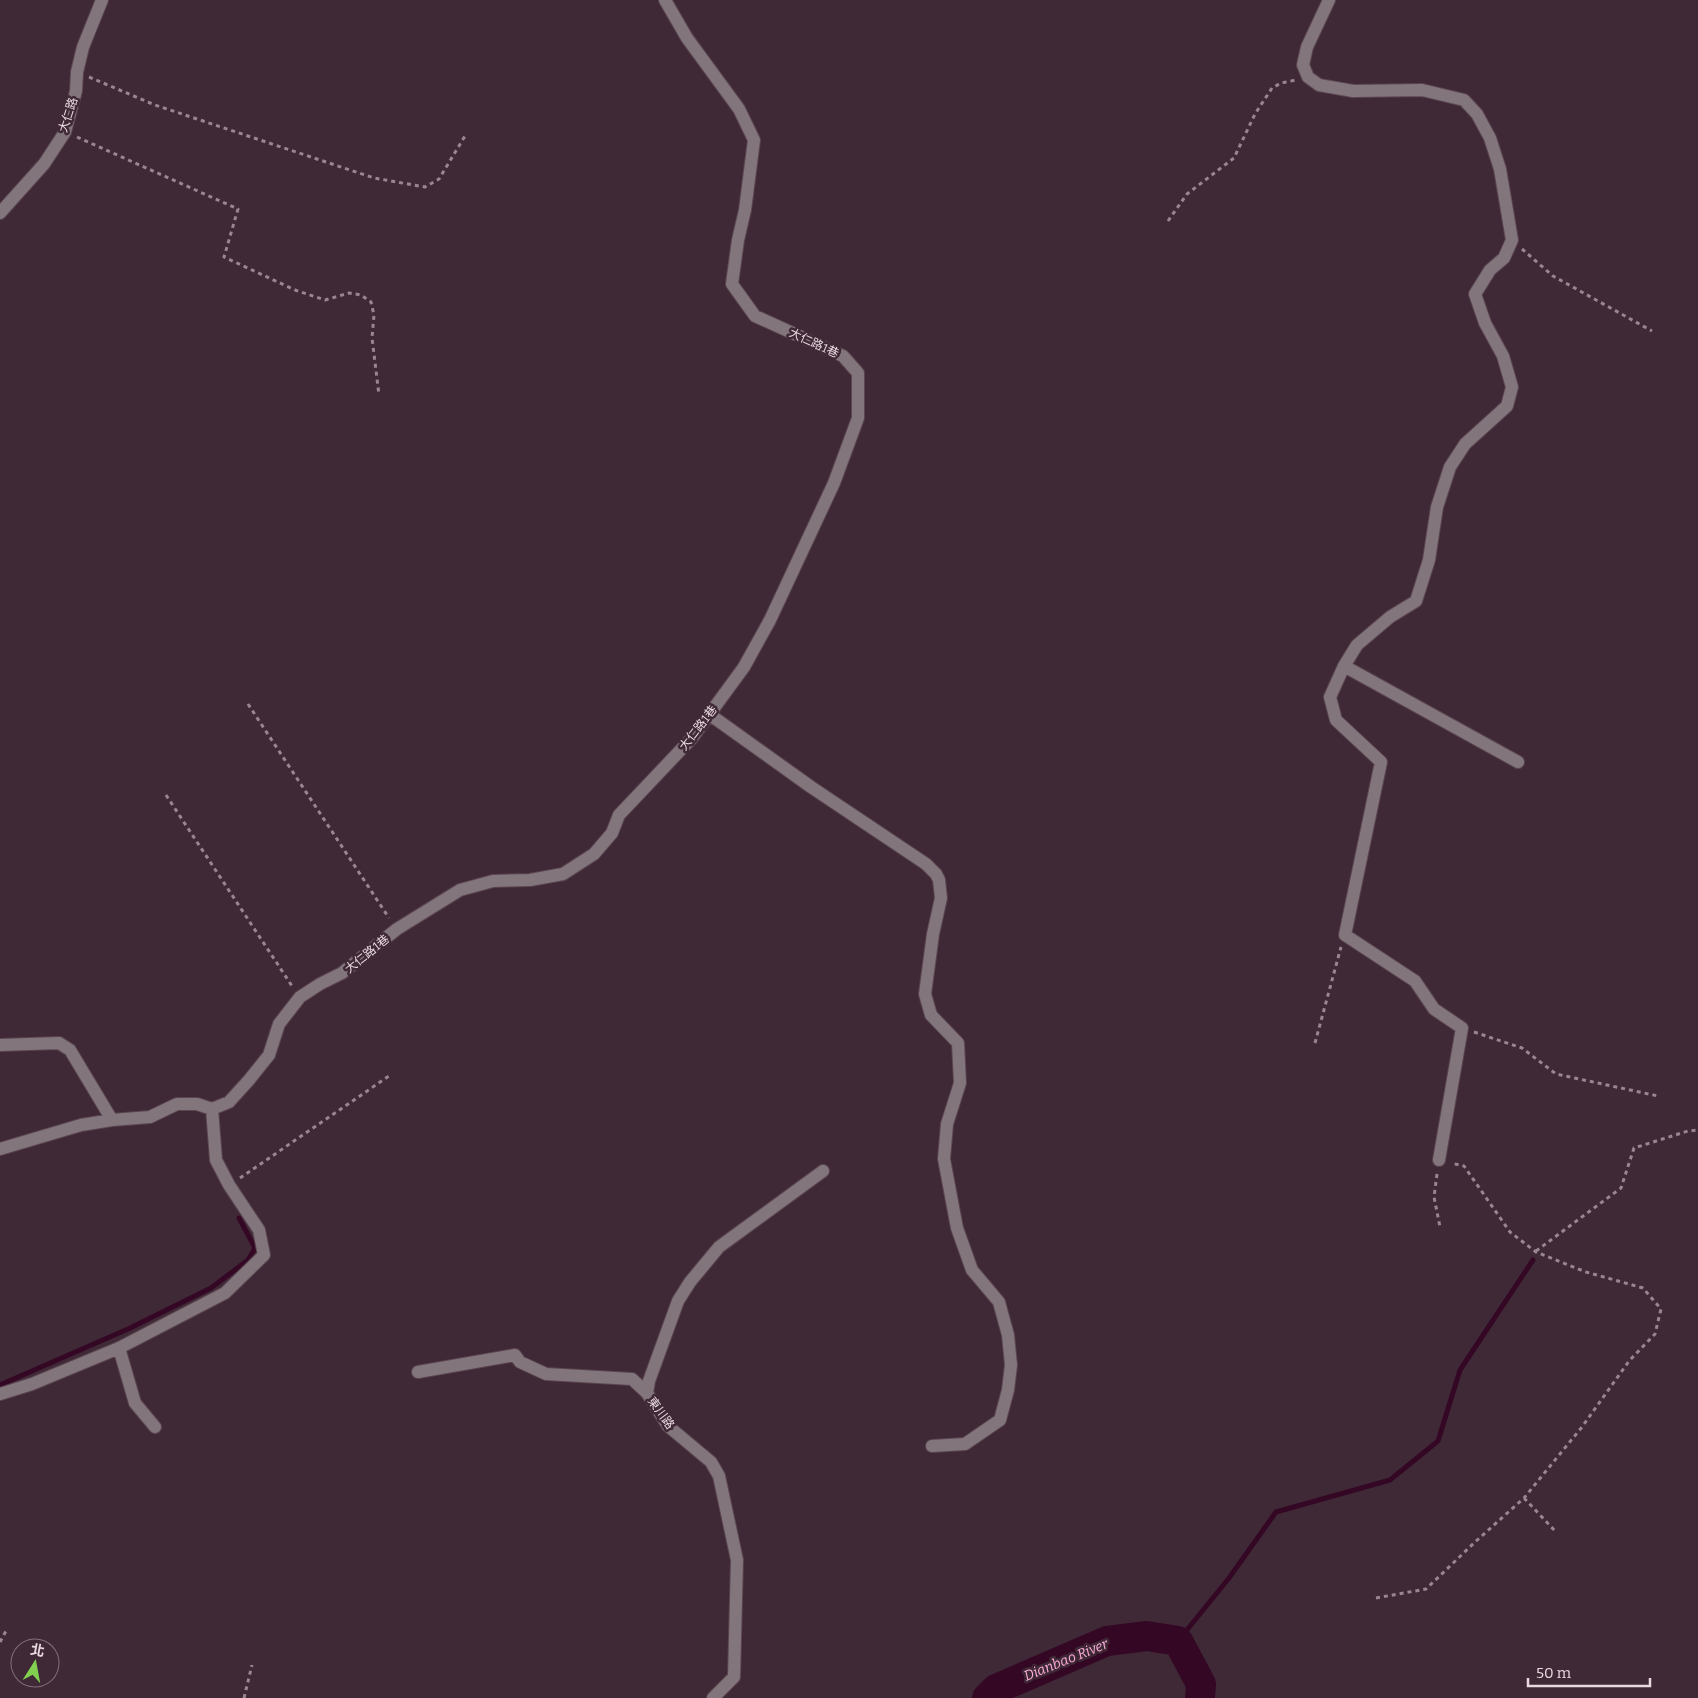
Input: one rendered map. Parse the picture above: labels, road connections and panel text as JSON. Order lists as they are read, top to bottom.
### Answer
{
  "streets": {
    "lane": ["大仁路", "大仁路1巷", "東川路"]
  },
  "water": ["Dianbao River"],
  "scale_bar": "50 m",
  "north": "top"
}
